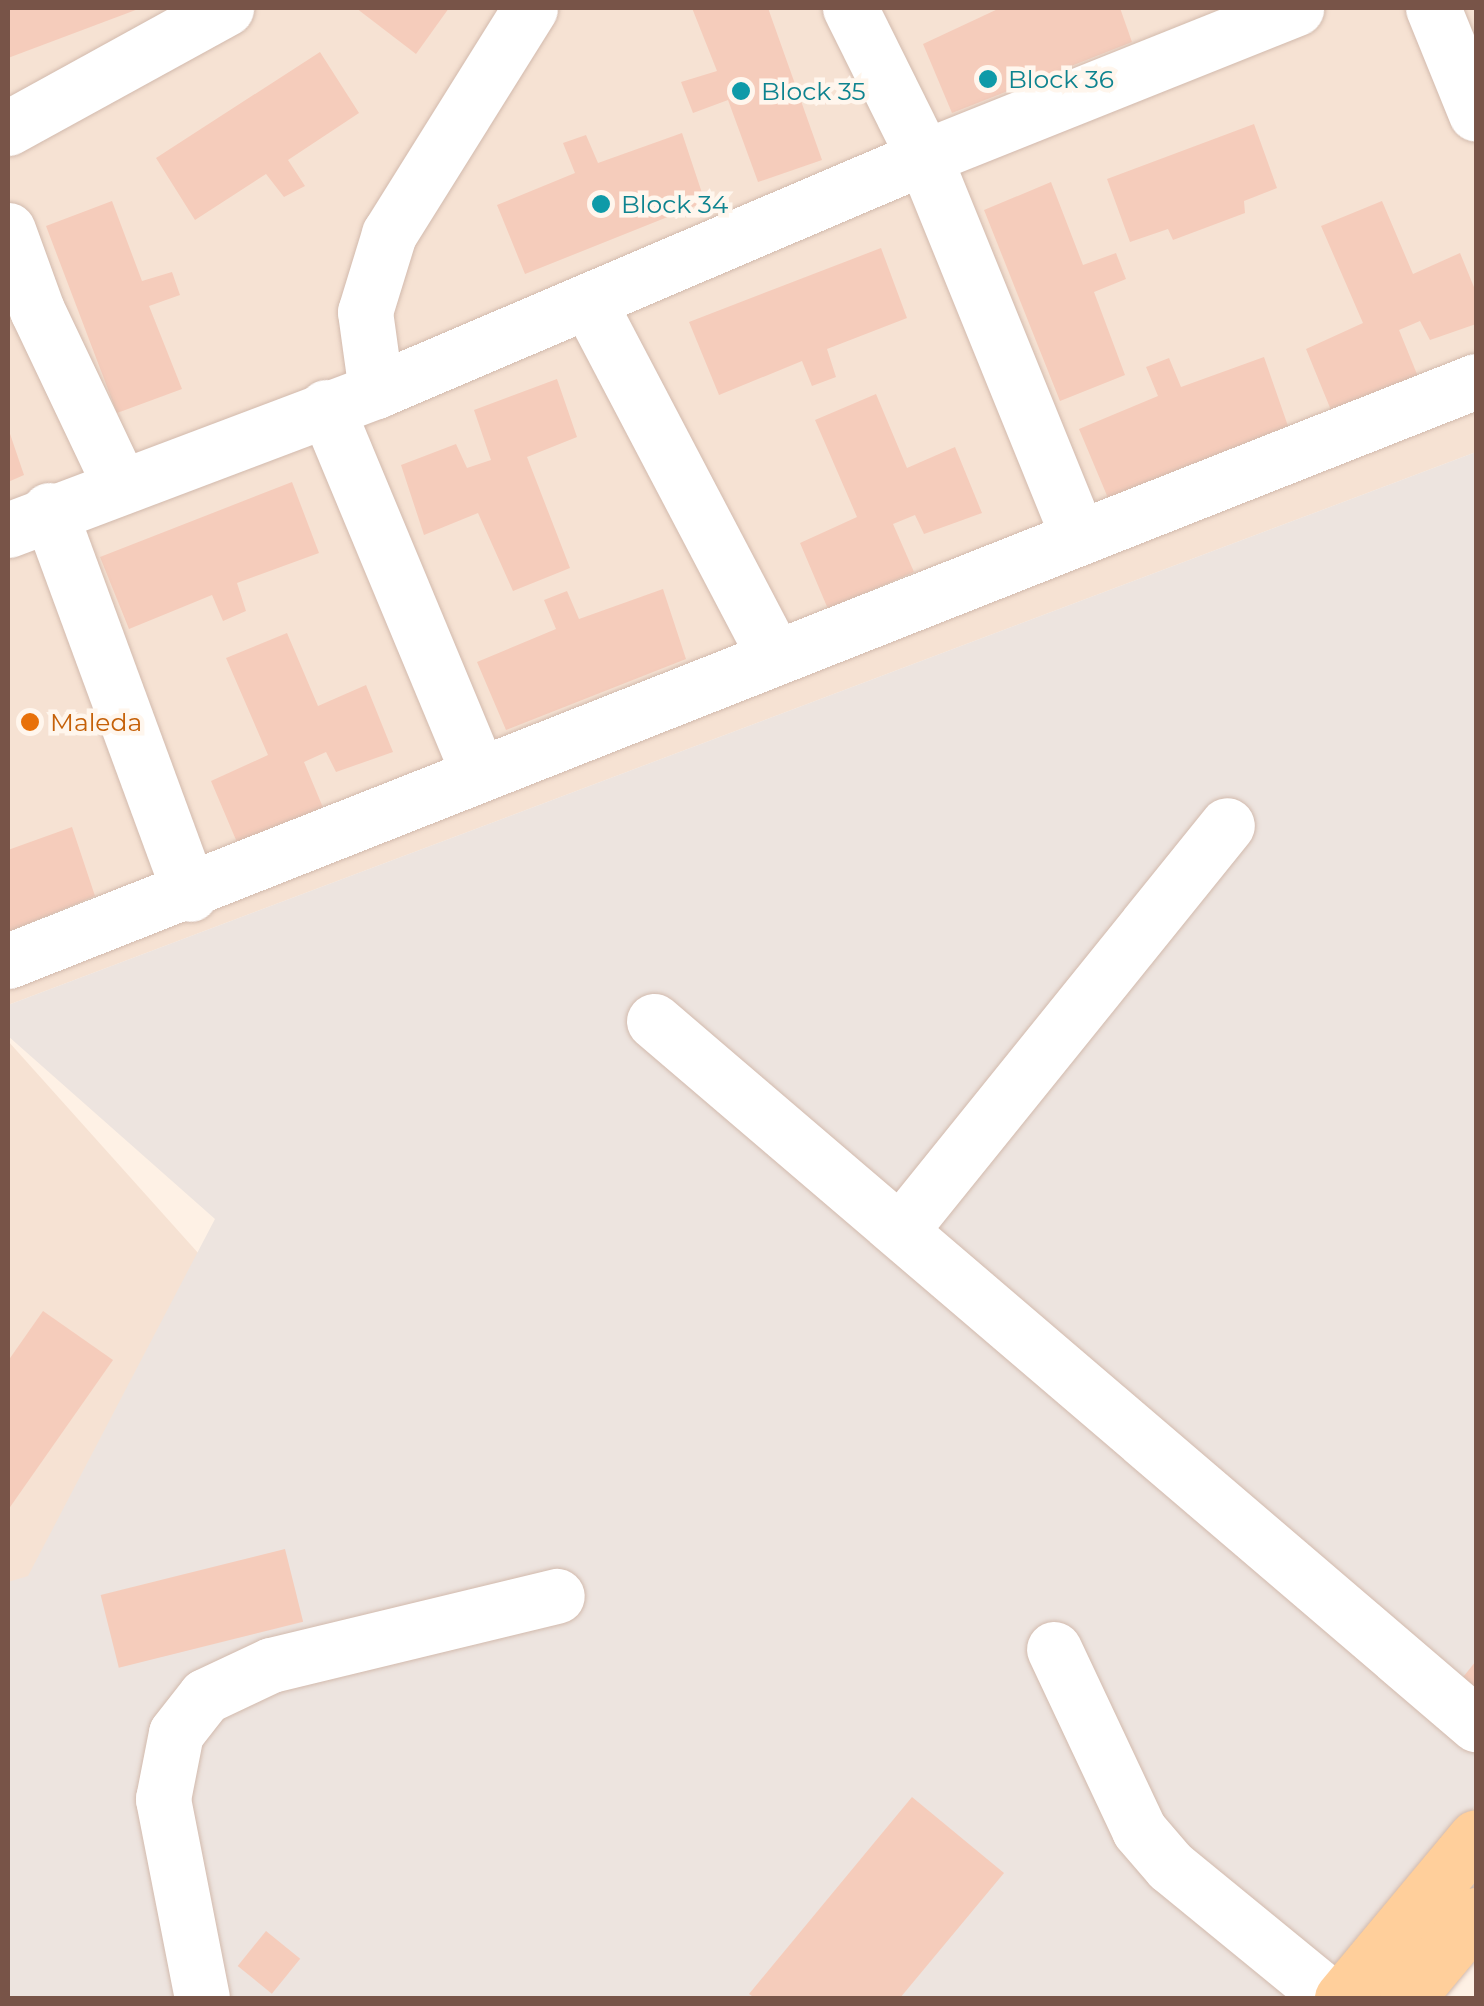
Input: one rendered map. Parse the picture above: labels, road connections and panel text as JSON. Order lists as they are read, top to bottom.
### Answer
{
  "places": [
    "Block 36",
    "Block 35",
    "Block 34",
    "Maleda"
  ]
}
